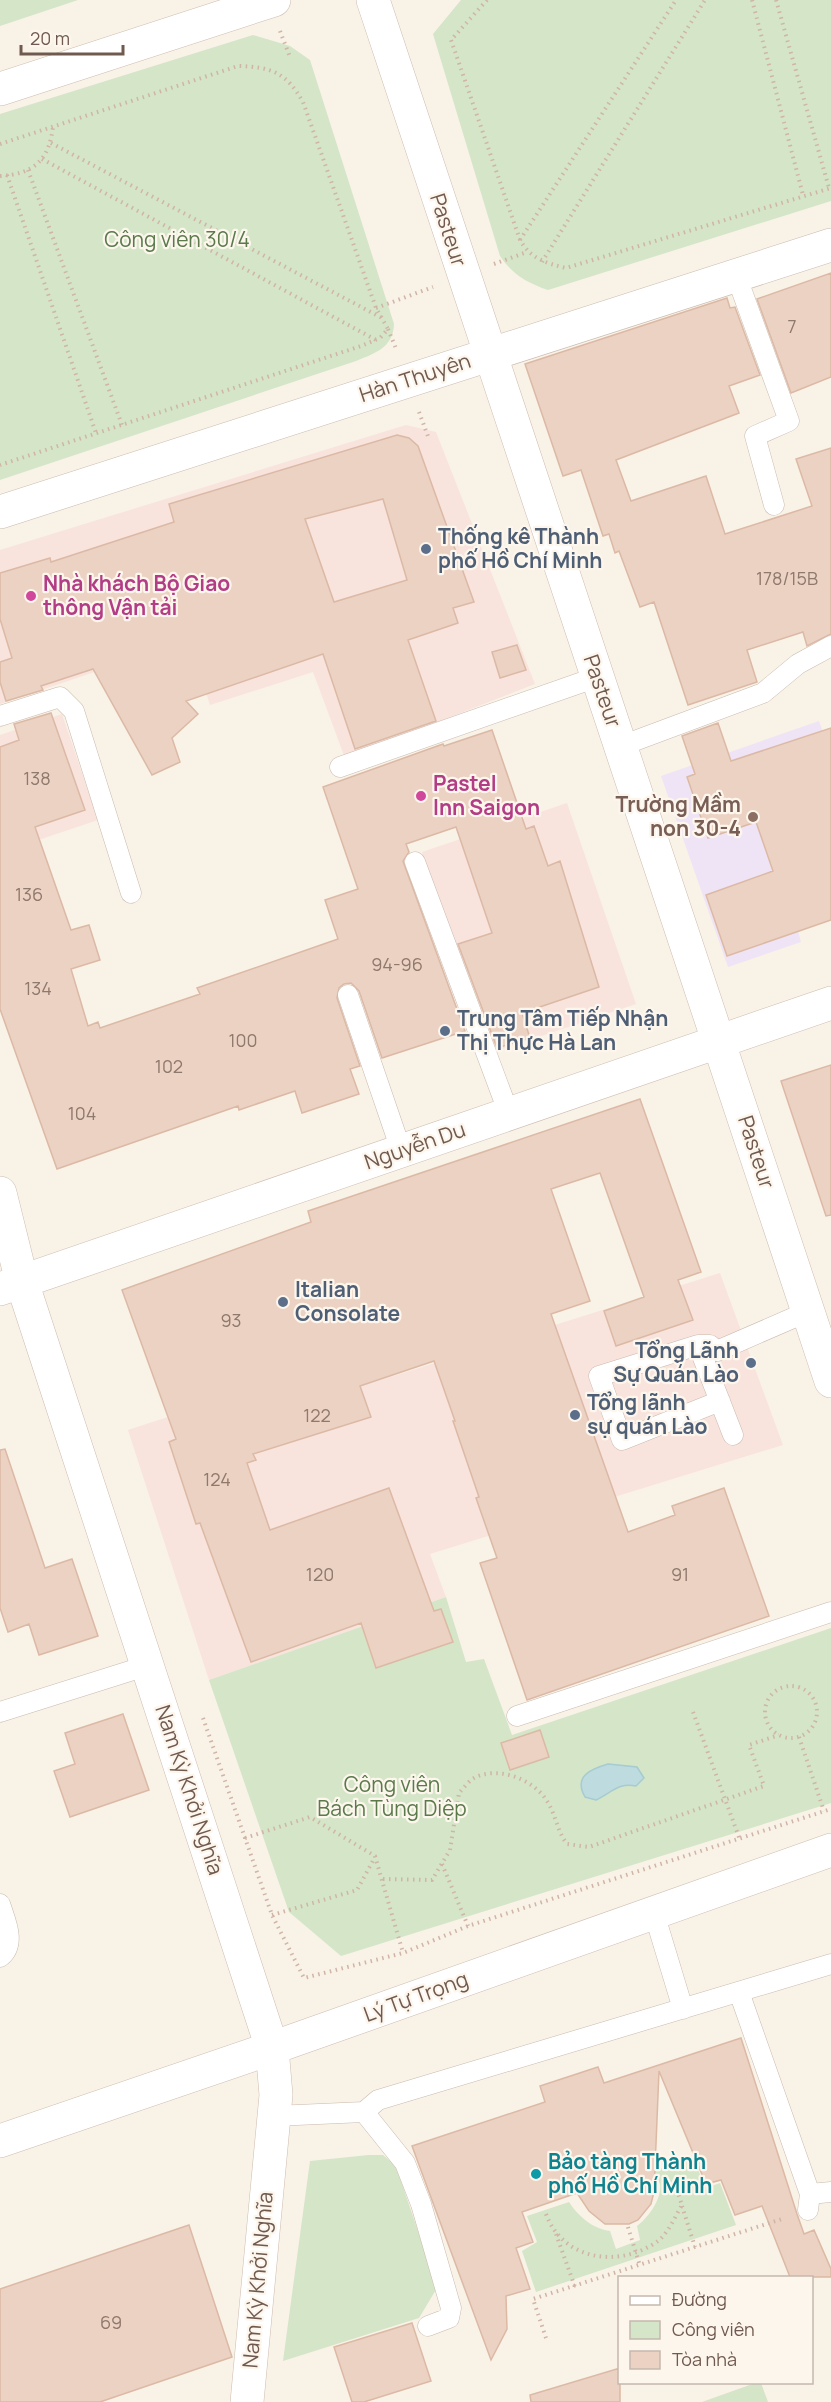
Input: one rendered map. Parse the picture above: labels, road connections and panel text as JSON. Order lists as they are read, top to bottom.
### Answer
{
  "streets": {
    "main road": [
      "Pasteur",
      "Hàn Thuyên",
      "Nguyễn Du",
      "Nam Kỳ Khởi Nghĩa",
      "Lý Tự Trọng"
    ]
  },
  "crossings": [
    ["Pasteur", "Hàn Thuyên"],
    ["Pasteur", "Nguyễn Du"],
    ["Nguyễn Du", "Nam Kỳ Khởi Nghĩa"],
    ["Nam Kỳ Khởi Nghĩa", "Lý Tự Trọng"]
  ],
  "parks": ["Công viên 30/4", "Công viên Bách Tùng Diệp"],
  "places": [
    "Thống kê Thành phố Hồ Chí Minh",
    "Nhà khách Bộ Giao thông Vận tải",
    "Pastel Inn Saigon",
    "Trường Mầm non 30-4",
    "Trung Tâm Tiếp Nhận Thị Thực Hà Lan",
    "Italian Consolate",
    "Tổng Lãnh Sự Quán Lào",
    "Tổng lãnh sự quán Lào",
    "Bảo tàng Thành phố Hồ Chí Minh"
  ],
  "house_numbers": [
    "7",
    "178/15B",
    "138",
    "136",
    "94-96",
    "134",
    "100",
    "102",
    "104",
    "93",
    "122",
    "124",
    "120",
    "91",
    "69"
  ],
  "legend": ["Đường", "Công viên", "Tòa nhà"],
  "scale_bar": "20 m"
}
